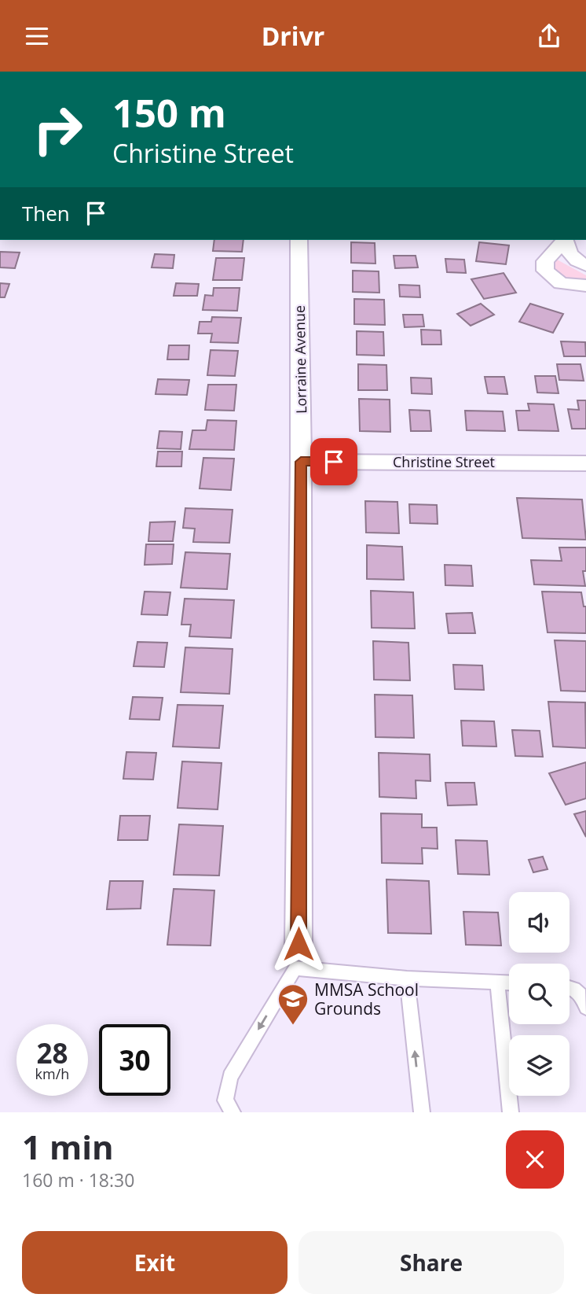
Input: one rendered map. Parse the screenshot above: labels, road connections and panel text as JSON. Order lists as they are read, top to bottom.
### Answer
{
  "streets": {
    "street": ["Lorraine Avenue", "Christine Street"]
  },
  "crossings": [
    ["Lorraine Avenue", "Christine Street"]
  ],
  "places": {
    "school or university": ["MMSA School Grounds"]
  },
  "page": {
    "header": "Drivr",
    "turn": ["150 m", "Christine Street"],
    "then": "Then",
    "speed": "28 km/h",
    "limit": "30",
    "heading": ["1 min", "160 m · 18:30"],
    "buttons": ["Exit", "Share"]
  }
}
